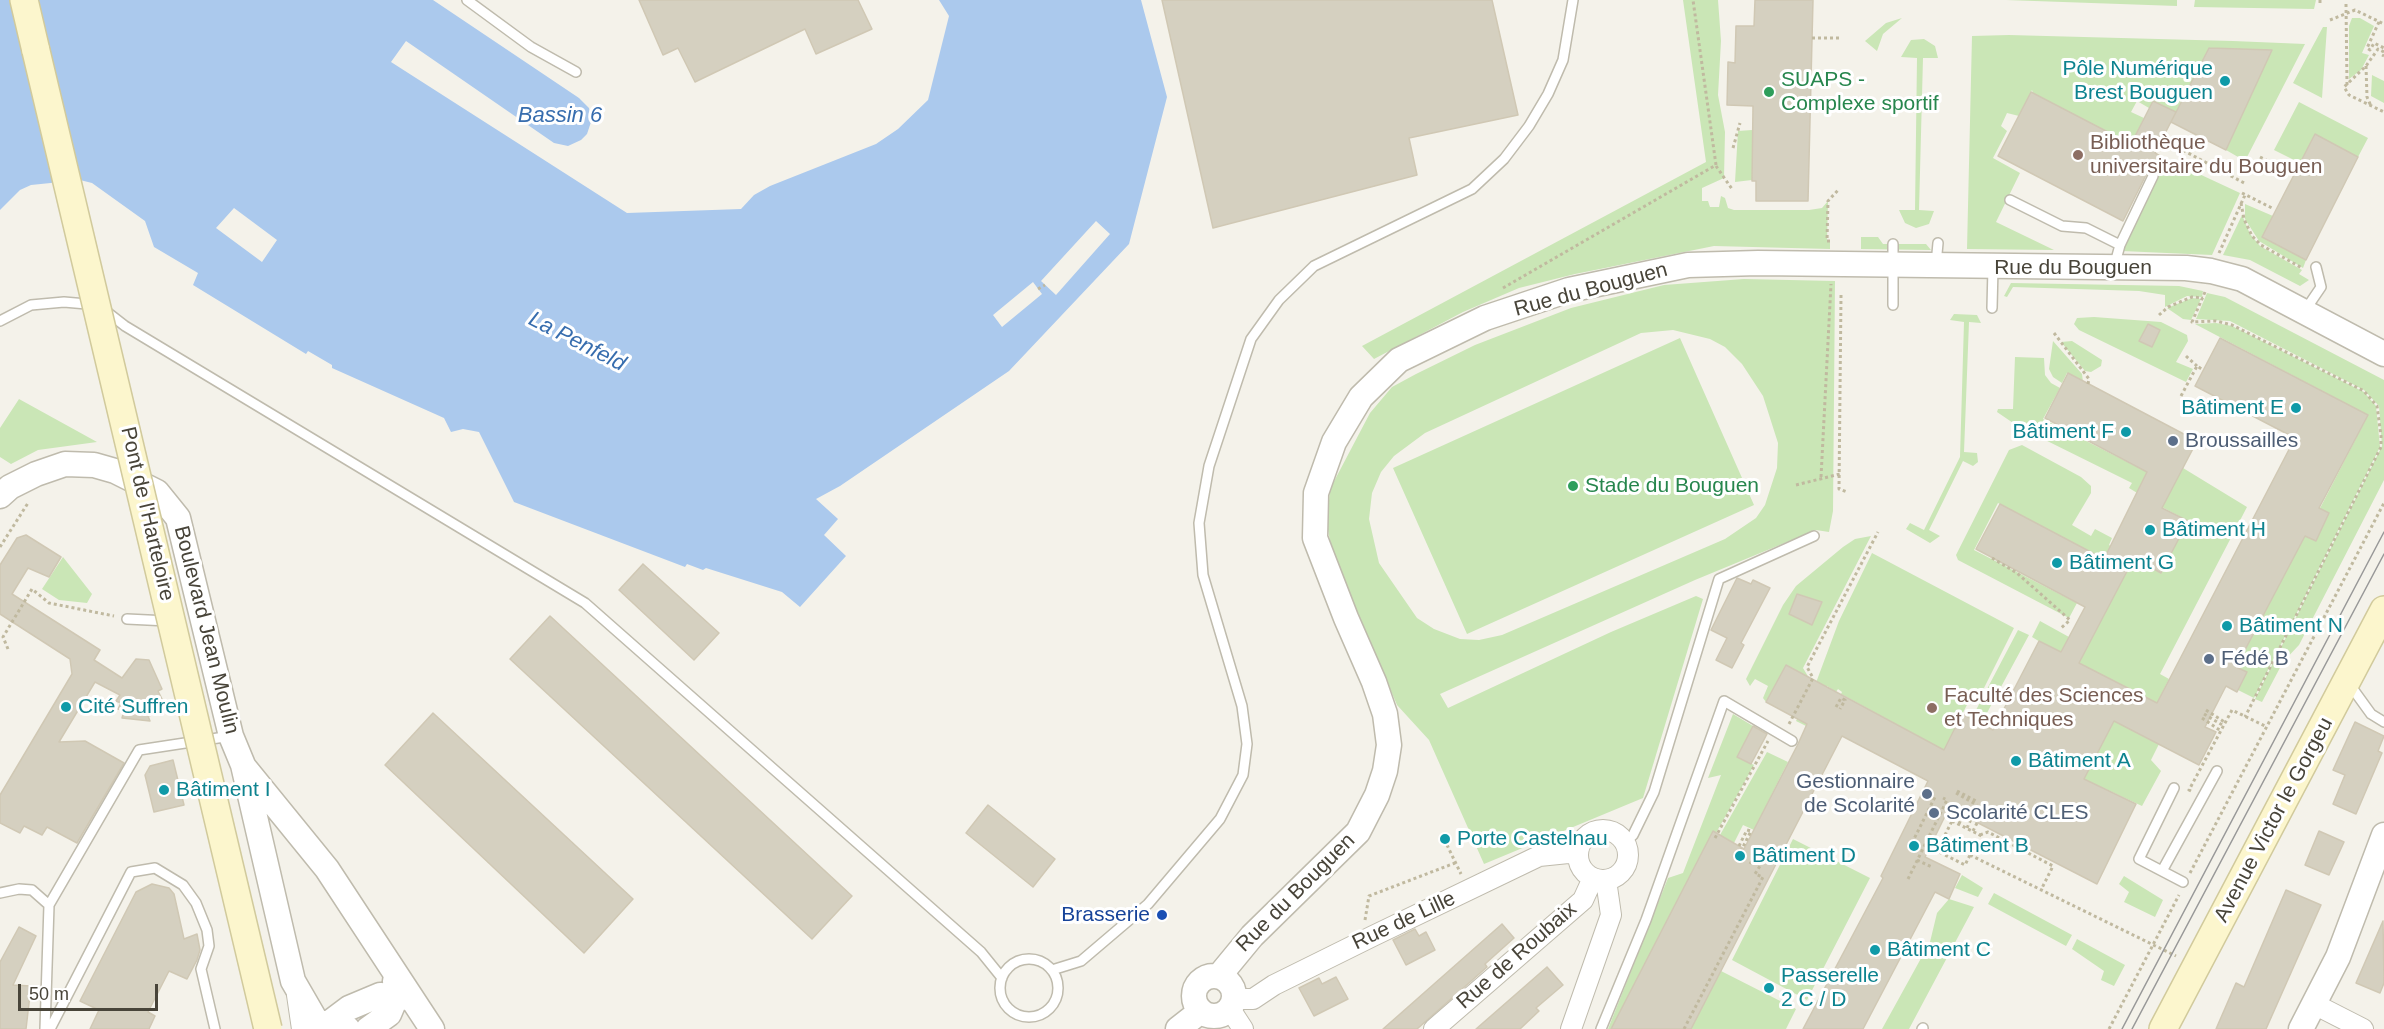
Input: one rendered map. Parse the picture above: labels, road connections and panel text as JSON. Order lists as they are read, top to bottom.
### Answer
{
  "streets": {
    "main road": ["Pont de l'Harteloire", "Avenue Victor le Gorgeu"],
    "street": [
      "Rue du Bouguen",
      "Boulevard Jean Moulin",
      "Rue de Lille",
      "Rue de Roubaix"
    ]
  },
  "crossings": [
    ["Rue du Bouguen", "Rue de Lille"],
    ["Rue de Lille", "Rue de Roubaix"]
  ],
  "water": ["Bassin 6", "La Penfeld"],
  "places": [
    "Pôle Numérique Brest Bouguen",
    "SUAPS - Complexe sportif",
    "Bibliothèque universitaire du Bouguen",
    "Bâtiment E",
    "Bâtiment F",
    "Broussailles",
    "Stade du Bouguen",
    "Bâtiment H",
    "Bâtiment G",
    "Bâtiment N",
    "Fédé B",
    "Cité Suffren",
    "Faculté des Sciences et Techniques",
    "Bâtiment A",
    "Bâtiment I",
    "Gestionnaire de Scolarité",
    "Scolarité CLES",
    "Porte Castelnau",
    "Bâtiment B",
    "Bâtiment D",
    "Brasserie",
    "Bâtiment C",
    "Passerelle 2 C / D"
  ],
  "scale_bar": "50 m"
}
